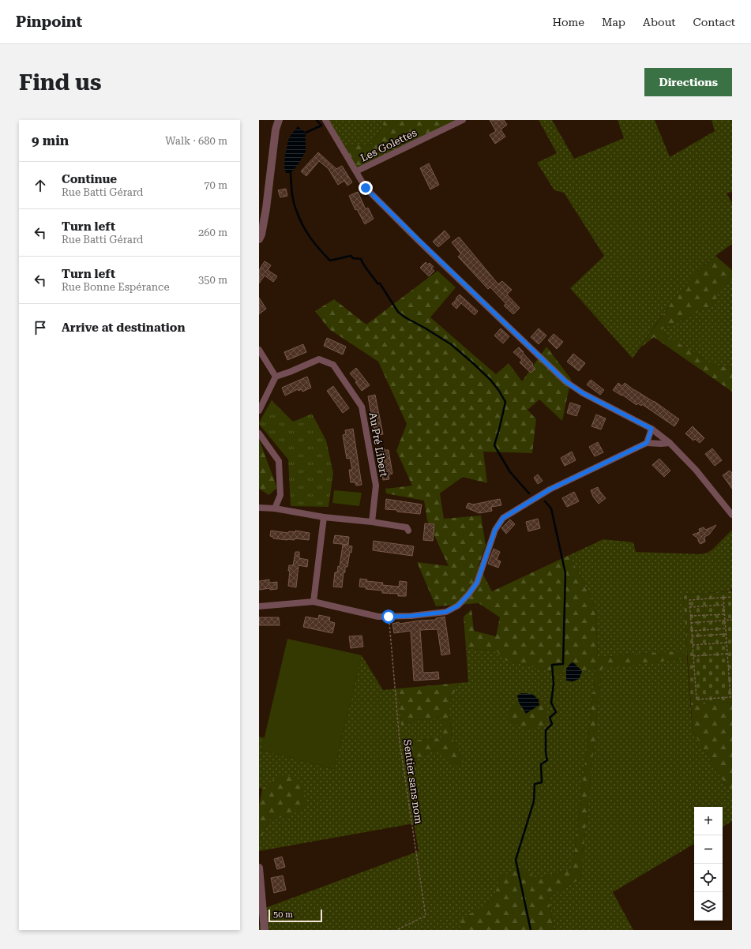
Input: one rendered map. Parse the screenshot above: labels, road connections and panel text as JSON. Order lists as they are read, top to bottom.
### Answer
{
  "streets": {
    "street": ["Les Golettes", "Au Pré Libert"],
    "path": ["Sentier sans nom"]
  },
  "scale_bar": "50 m",
  "page": {
    "header": "Pinpoint",
    "nav": [
      "Home",
      "Map",
      "About",
      "Contact"
    ],
    "buttons": "Directions",
    "title": "Find us",
    "heading": ["9 min", "Walk · 680 m"],
    "list": [
      ["Continue", "Rue Batti Gérard", "70 m"],
      ["Turn left", "Rue Batti Gérard", "260 m"],
      ["Turn left", "Rue Bonne Espérance", "350 m"],
      "Arrive at destination"
    ],
    "map_buttons": ["+", "−"],
    "scale": "50 m"
  }
}
